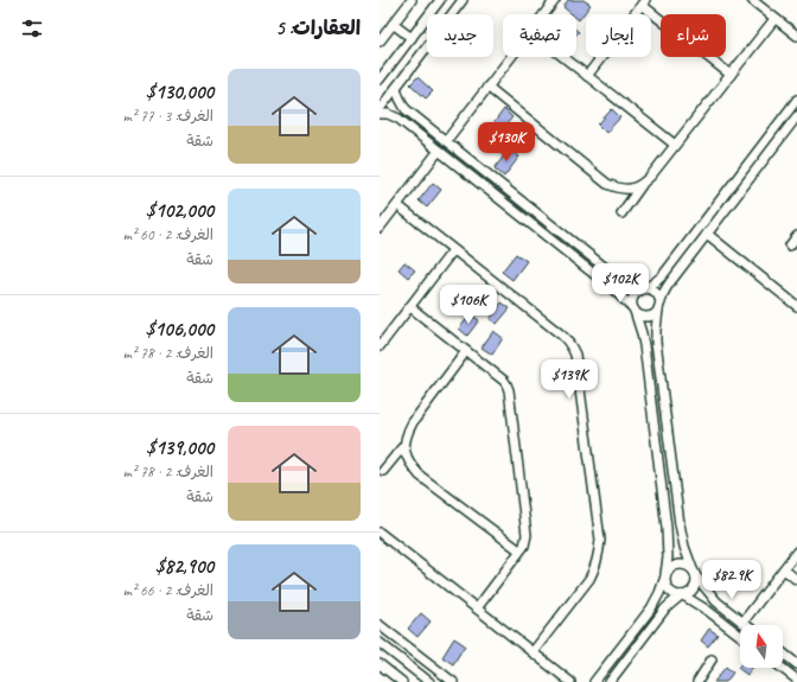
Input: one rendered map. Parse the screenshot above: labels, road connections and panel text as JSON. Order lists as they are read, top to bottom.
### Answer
{
  "north": "top",
  "page": {
    "heading": "العقارات: 5",
    "chip": [
      "شراء",
      "إيجار",
      "تصفية",
      "جديد"
    ],
    "list": [
      {
        "name": "$130,000",
        "note": "الغرف: 3 · 77 m² · شقة"
      },
      {
        "name": "$102,000",
        "note": "الغرف: 2 · 60 m² · شقة"
      },
      {
        "name": "$106,000",
        "note": "الغرف: 2 · 78 m² · شقة"
      },
      {
        "name": "$139,000",
        "note": "الغرف: 2 · 78 m² · شقة"
      },
      {
        "name": "$82,900",
        "note": "الغرف: 2 · 66 m² · شقة"
      }
    ],
    "price": [
      "$130K",
      "$102K",
      "$106K",
      "$139K",
      "$82.9K"
    ]
  }
}
